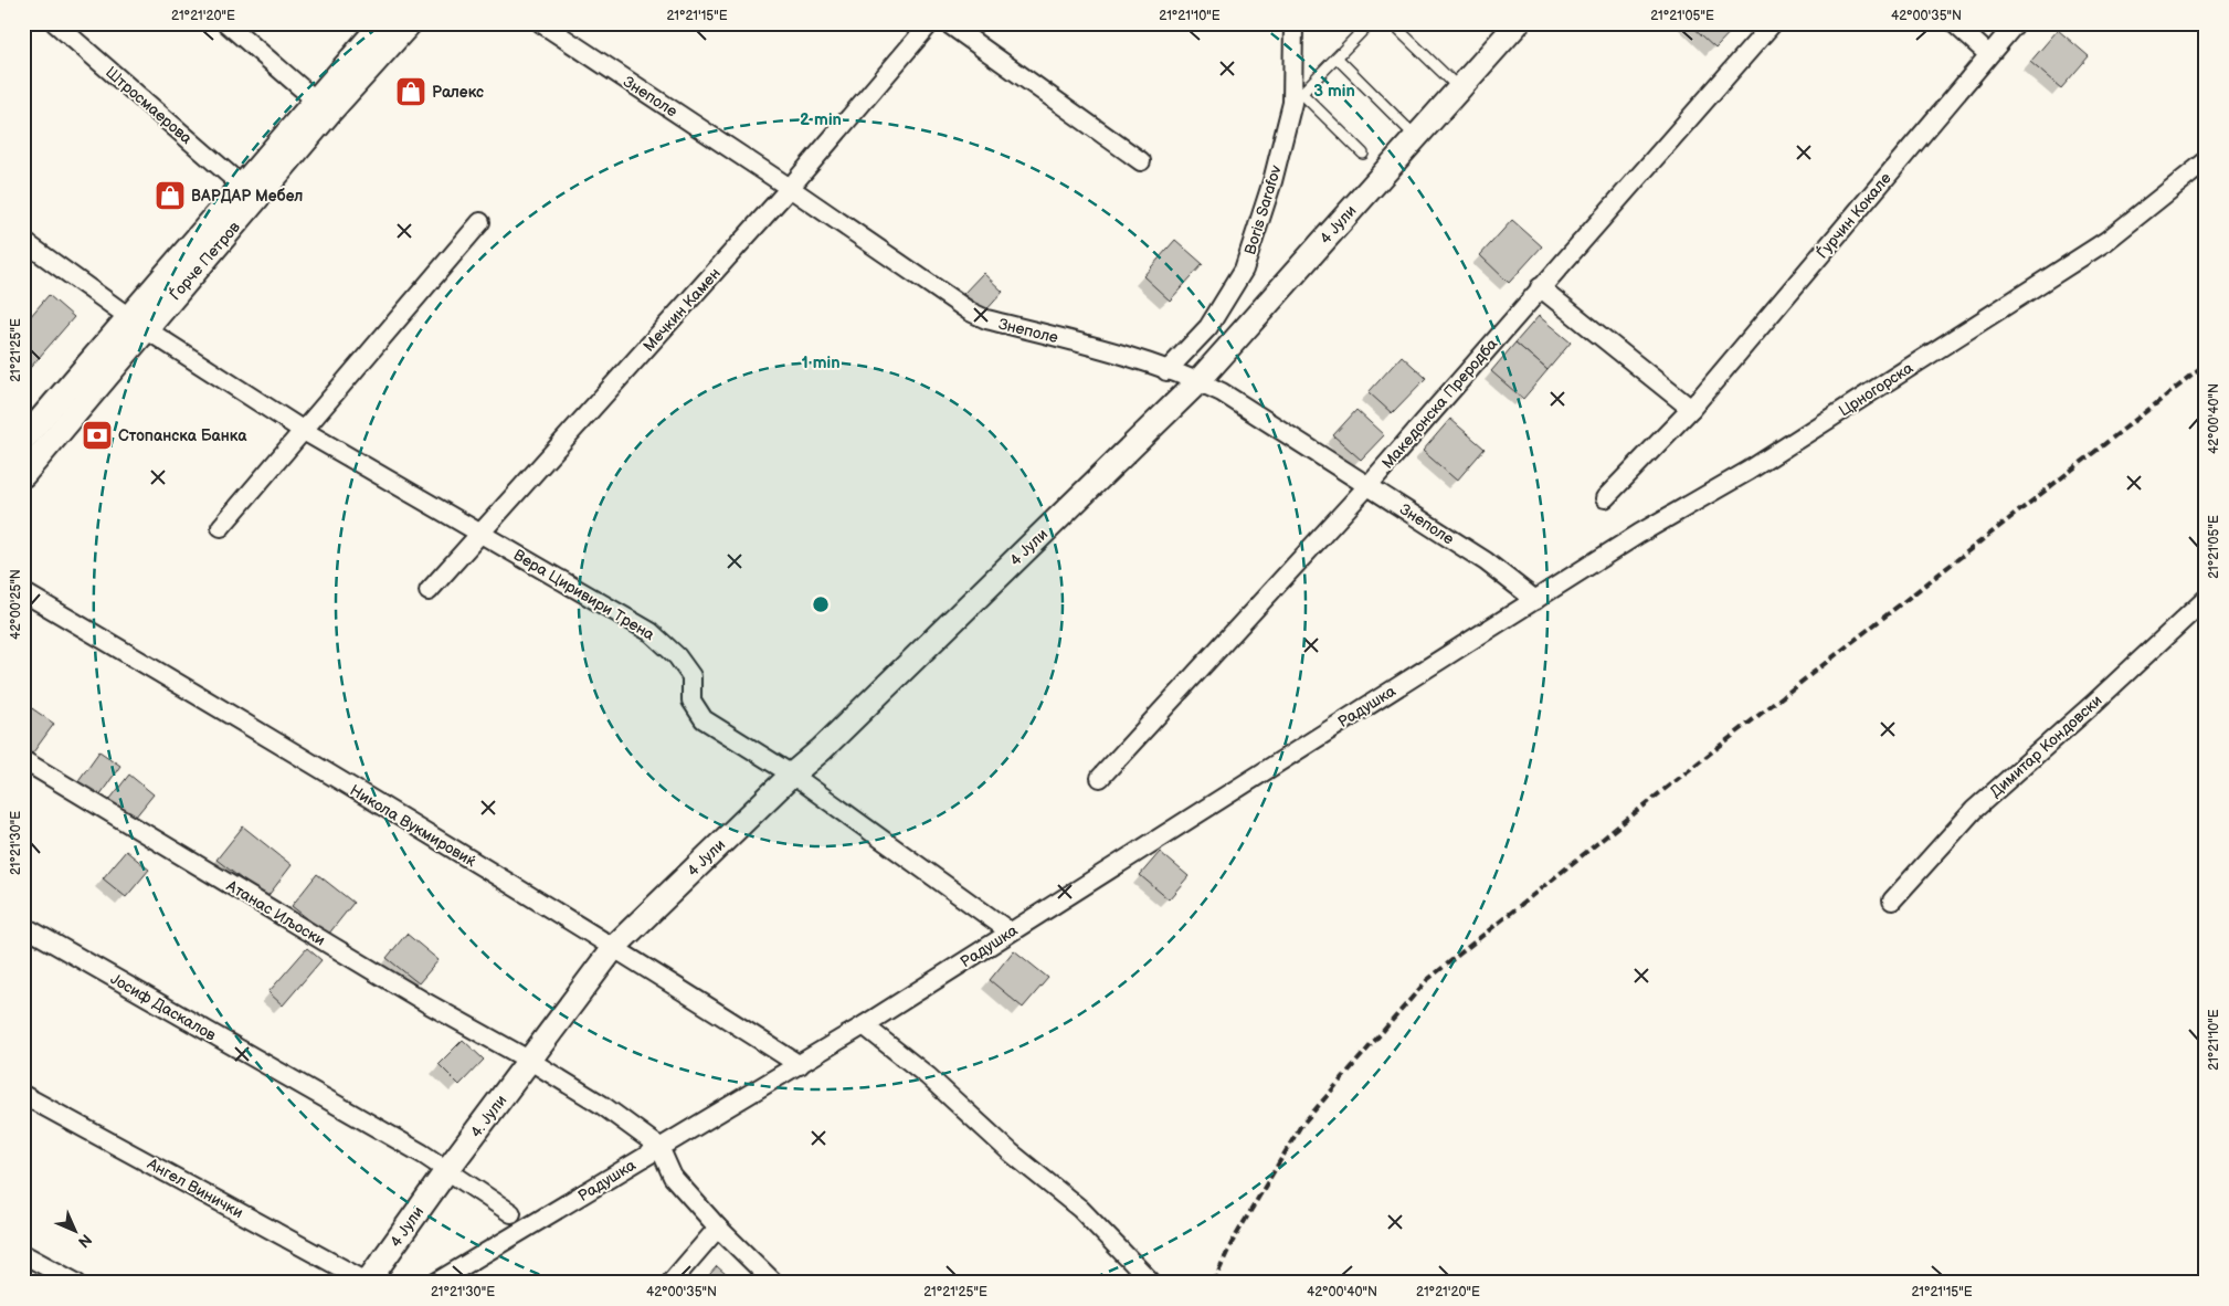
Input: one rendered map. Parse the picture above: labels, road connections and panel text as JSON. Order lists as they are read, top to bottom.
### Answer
{
  "streets": {
    "street": [
      "Знеполе",
      "Штросмаерова",
      "Boris Sarafov",
      "Ѓурчин Кокале",
      "4 Јули",
      "Ѓорче Петров",
      "Мечкин Камен",
      "Црногорска",
      "Македонска Преродба",
      "Вера Циривири Трена",
      "Радушка",
      "Димитар Кондовски",
      "Никола Вукмировиќ",
      "Aтанас Иљоски",
      "Јосиф Даскалов",
      "4. Јули",
      "Ангел Винички"
    ]
  },
  "crossings": [
    ["Знеполе", "Boris Sarafov"],
    ["Знеполе", "4 Јули"],
    ["Знеполе", "Мечкин Камен"],
    ["Знеполе", "Црногорска"],
    ["Знеполе", "Македонска Преродба"],
    ["Знеполе", "Радушка"],
    ["Штросмаерова", "Ѓорче Петров"],
    ["4 Јули", "Вера Циривири Трена"],
    ["4 Јули", "Никола Вукмировиќ"],
    ["4 Јули", "Aтанас Иљоски"],
    ["4 Јули", "Јосиф Даскалов"],
    ["4 Јули", "4. Јули"],
    ["4 Јули", "Ангел Винички"],
    ["Ѓорче Петров", "Вера Циривири Трена"],
    ["Мечкин Камен", "Вера Циривири Трена"],
    ["Црногорска", "Радушка"],
    ["Вера Циривири Трена", "Радушка"],
    ["Радушка", "Никола Вукмировиќ"],
    ["Aтанас Иљоски", "4. Јули"],
    ["Јосиф Даскалов", "4. Јули"]
  ],
  "places": {
    "shop": ["Ралекс", "ВАРДАР Мебел"],
    "bank": ["Стопанска Банка"]
  },
  "north": "bottom right",
  "coordinates": [
    "21°21'20\"E",
    "21°21'15\"E",
    "21°21'10\"E",
    "21°21'05\"E",
    "42°00'35\"N",
    "21°21'25\"E",
    "42°00'40\"N",
    "42°00'25\"N",
    "21°21'30\"E"
  ],
  "rings": ["3 min", "2 min", "1 min"]
}
